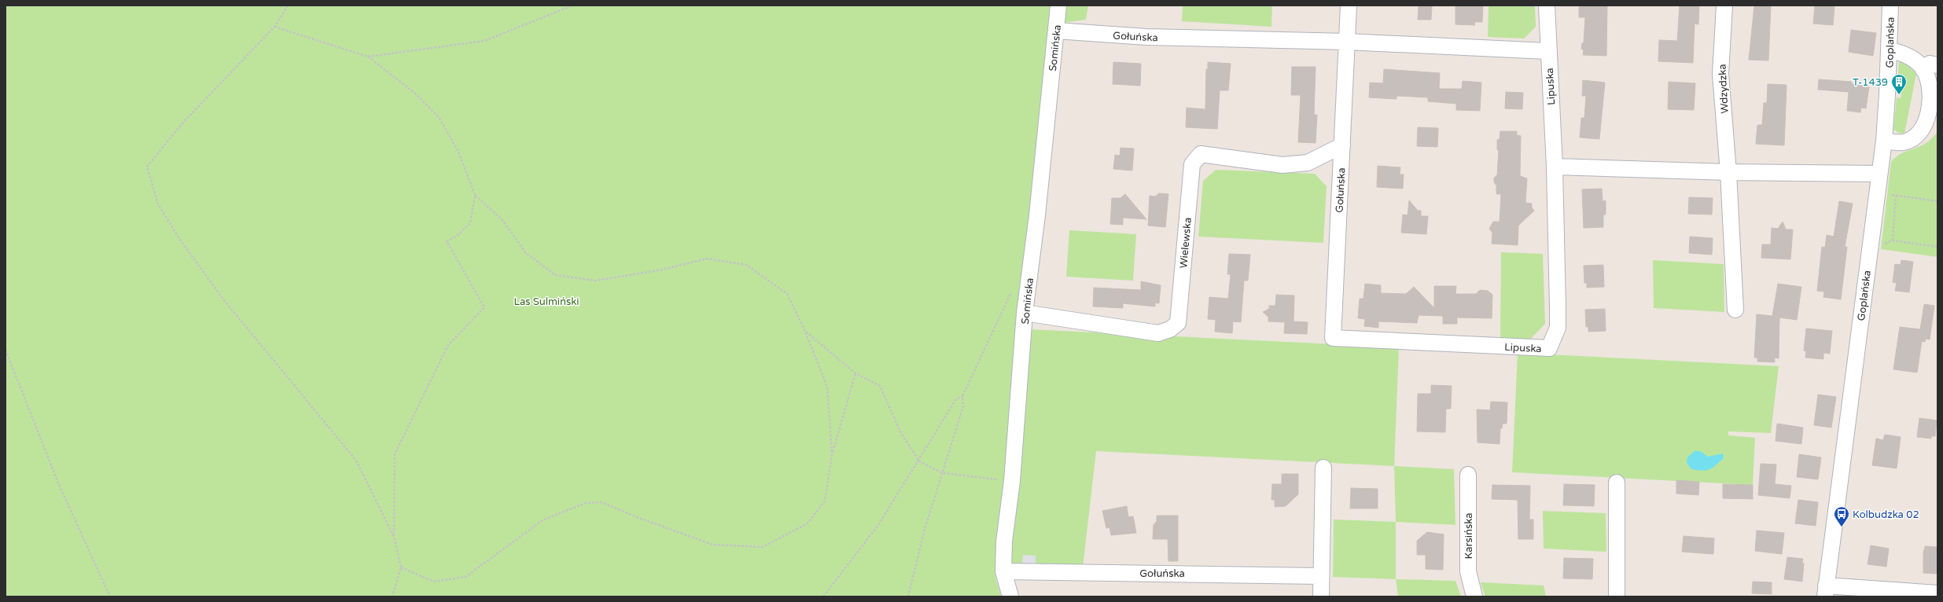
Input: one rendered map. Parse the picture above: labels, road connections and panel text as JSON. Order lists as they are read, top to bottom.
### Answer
{
  "streets": {
    "street": [
      "Gołuńska",
      "Goplańska",
      "Somińska",
      "Lipuska",
      "Wdzydzka",
      "Wielewska",
      "Karsińska"
    ]
  },
  "crossings": [
    ["Gołuńska", "Somińska"],
    ["Gołuńska", "Lipuska"],
    ["Gołuńska", "Wielewska"],
    ["Somińska", "Wielewska"]
  ],
  "parks": ["Las Sulmiński"],
  "places": {
    "building": ["T-1439"],
    "bus stop": ["Kolbudzka 02"]
  }
}
